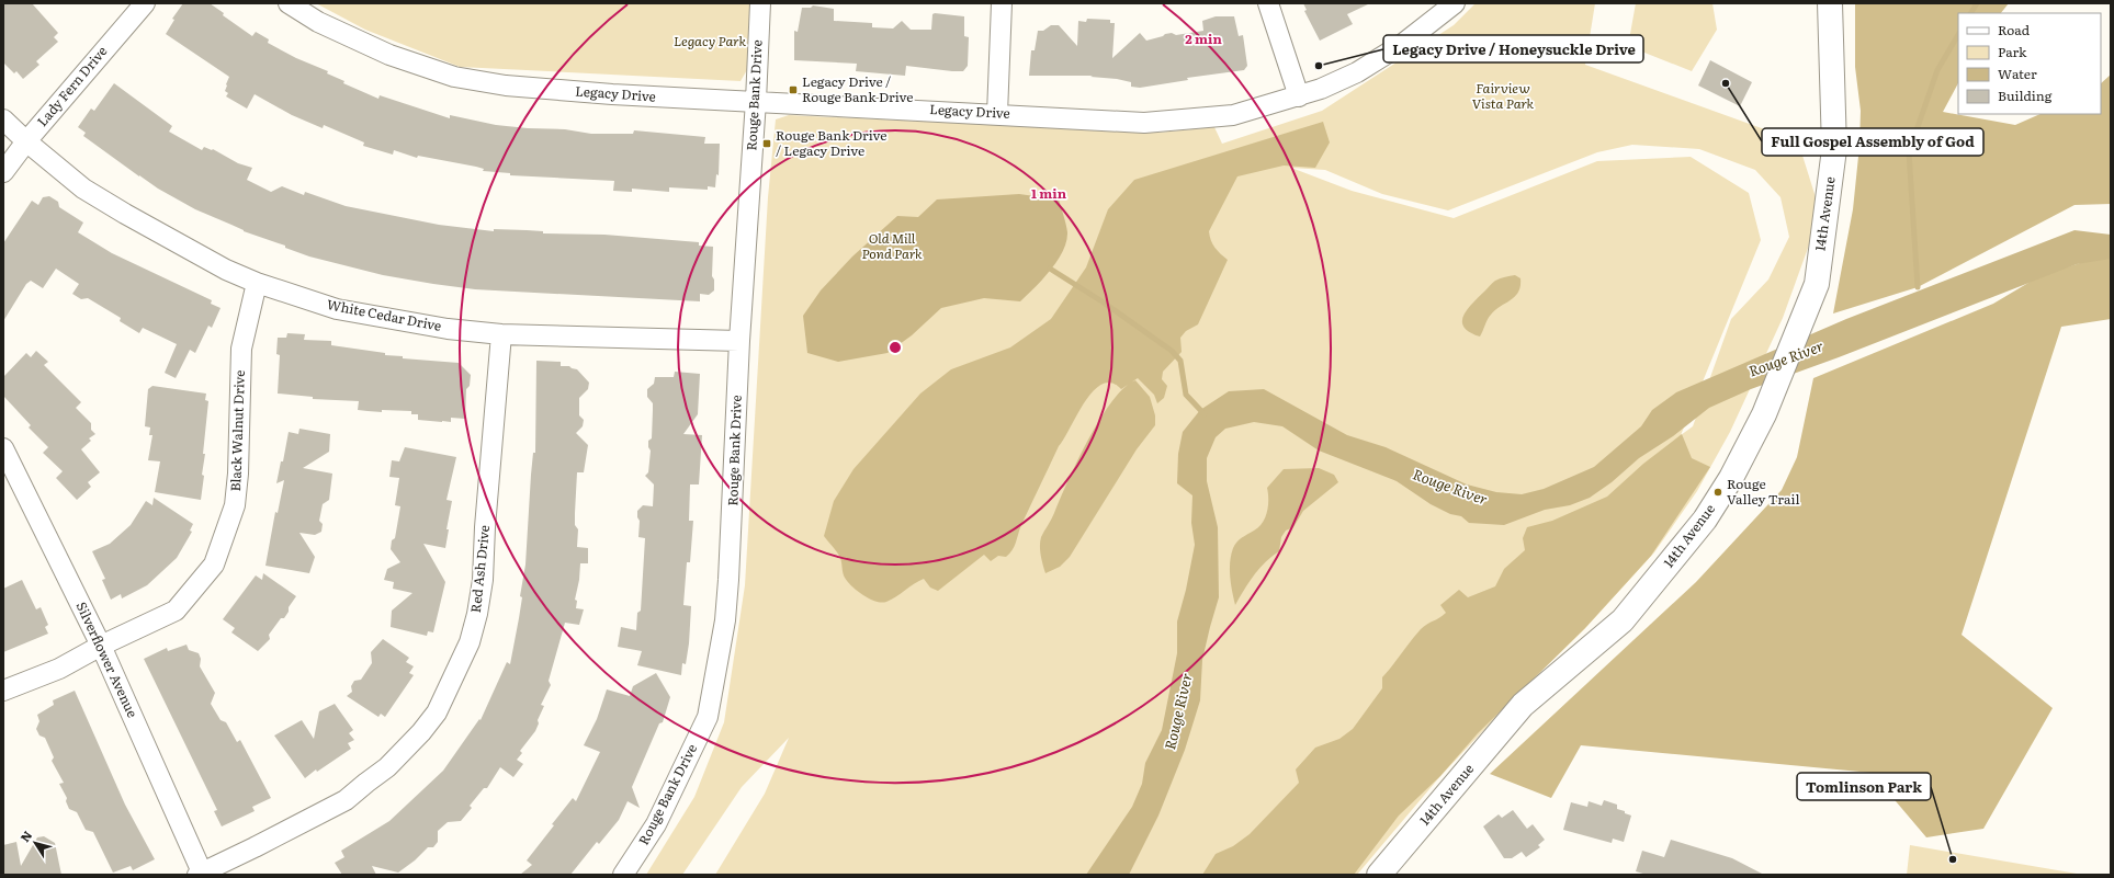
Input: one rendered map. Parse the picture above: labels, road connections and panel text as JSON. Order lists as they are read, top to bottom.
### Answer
{
  "streets": {
    "main road": ["14th Avenue"],
    "street": [
      "Lady Fern Drive",
      "Legacy Drive",
      "Rouge Bank Drive",
      "White Cedar Drive",
      "Black Walnut Drive",
      "Red Ash Drive",
      "Silverflower Avenue"
    ]
  },
  "crossings": [
    ["Lady Fern Drive", "White Cedar Drive"],
    ["Legacy Drive", "Rouge Bank Drive"],
    ["Rouge Bank Drive", "White Cedar Drive"],
    ["White Cedar Drive", "Black Walnut Drive"],
    ["White Cedar Drive", "Red Ash Drive"],
    ["Black Walnut Drive", "Silverflower Avenue"],
    ["Red Ash Drive", "Silverflower Avenue"]
  ],
  "water": ["Rouge River"],
  "parks": ["Legacy Park", "Fairview Vista Park", "Old Mill Pond Park"],
  "places": {
    "other": [
      "Legacy Drive / Honeysuckle Drive",
      "Full Gospel Assembly of God",
      "Rouge Valley Trail",
      "Tomlinson Park"
    ],
    "transit": ["Legacy Drive / Rouge Bank Drive", "Rouge Bank Drive / Legacy Drive"]
  },
  "legend": [
    "Road",
    "Park",
    "Water",
    "Building"
  ],
  "north": "top left",
  "rings": ["2 min", "1 min"]
}
